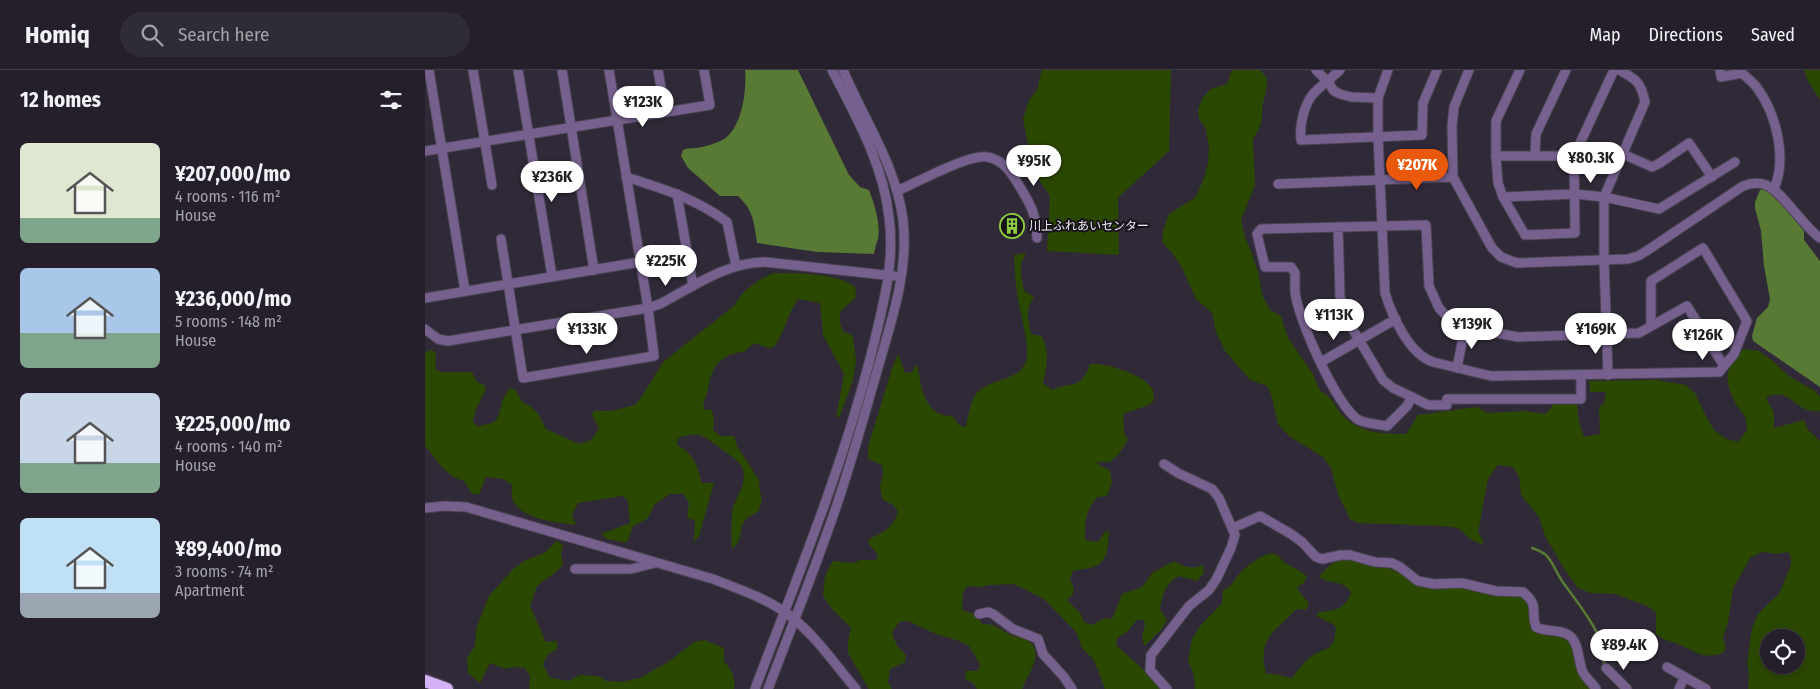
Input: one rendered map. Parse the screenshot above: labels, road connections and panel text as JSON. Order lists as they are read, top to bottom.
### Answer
{
  "places": {
    "building": ["川上ふれあいセンター"]
  },
  "page": {
    "header": "Homiq",
    "search": "Search here",
    "nav": ["Map", "Directions", "Saved"],
    "heading": "12 homes",
    "price": [
      "¥123K",
      "¥80.3K",
      "¥95K",
      "¥207K",
      "¥236K",
      "¥225K",
      "¥113K",
      "¥139K",
      "¥133K",
      "¥169K",
      "¥126K",
      "¥89.4K"
    ],
    "list": [
      {
        "name": "¥207,000/mo",
        "note": "4 rooms · 116 m² · House"
      },
      {
        "name": "¥236,000/mo",
        "note": "5 rooms · 148 m² · House"
      },
      {
        "name": "¥225,000/mo",
        "note": "4 rooms · 140 m² · House"
      },
      {
        "name": "¥89,400/mo",
        "note": "3 rooms · 74 m² · Apartment"
      }
    ]
  }
}
